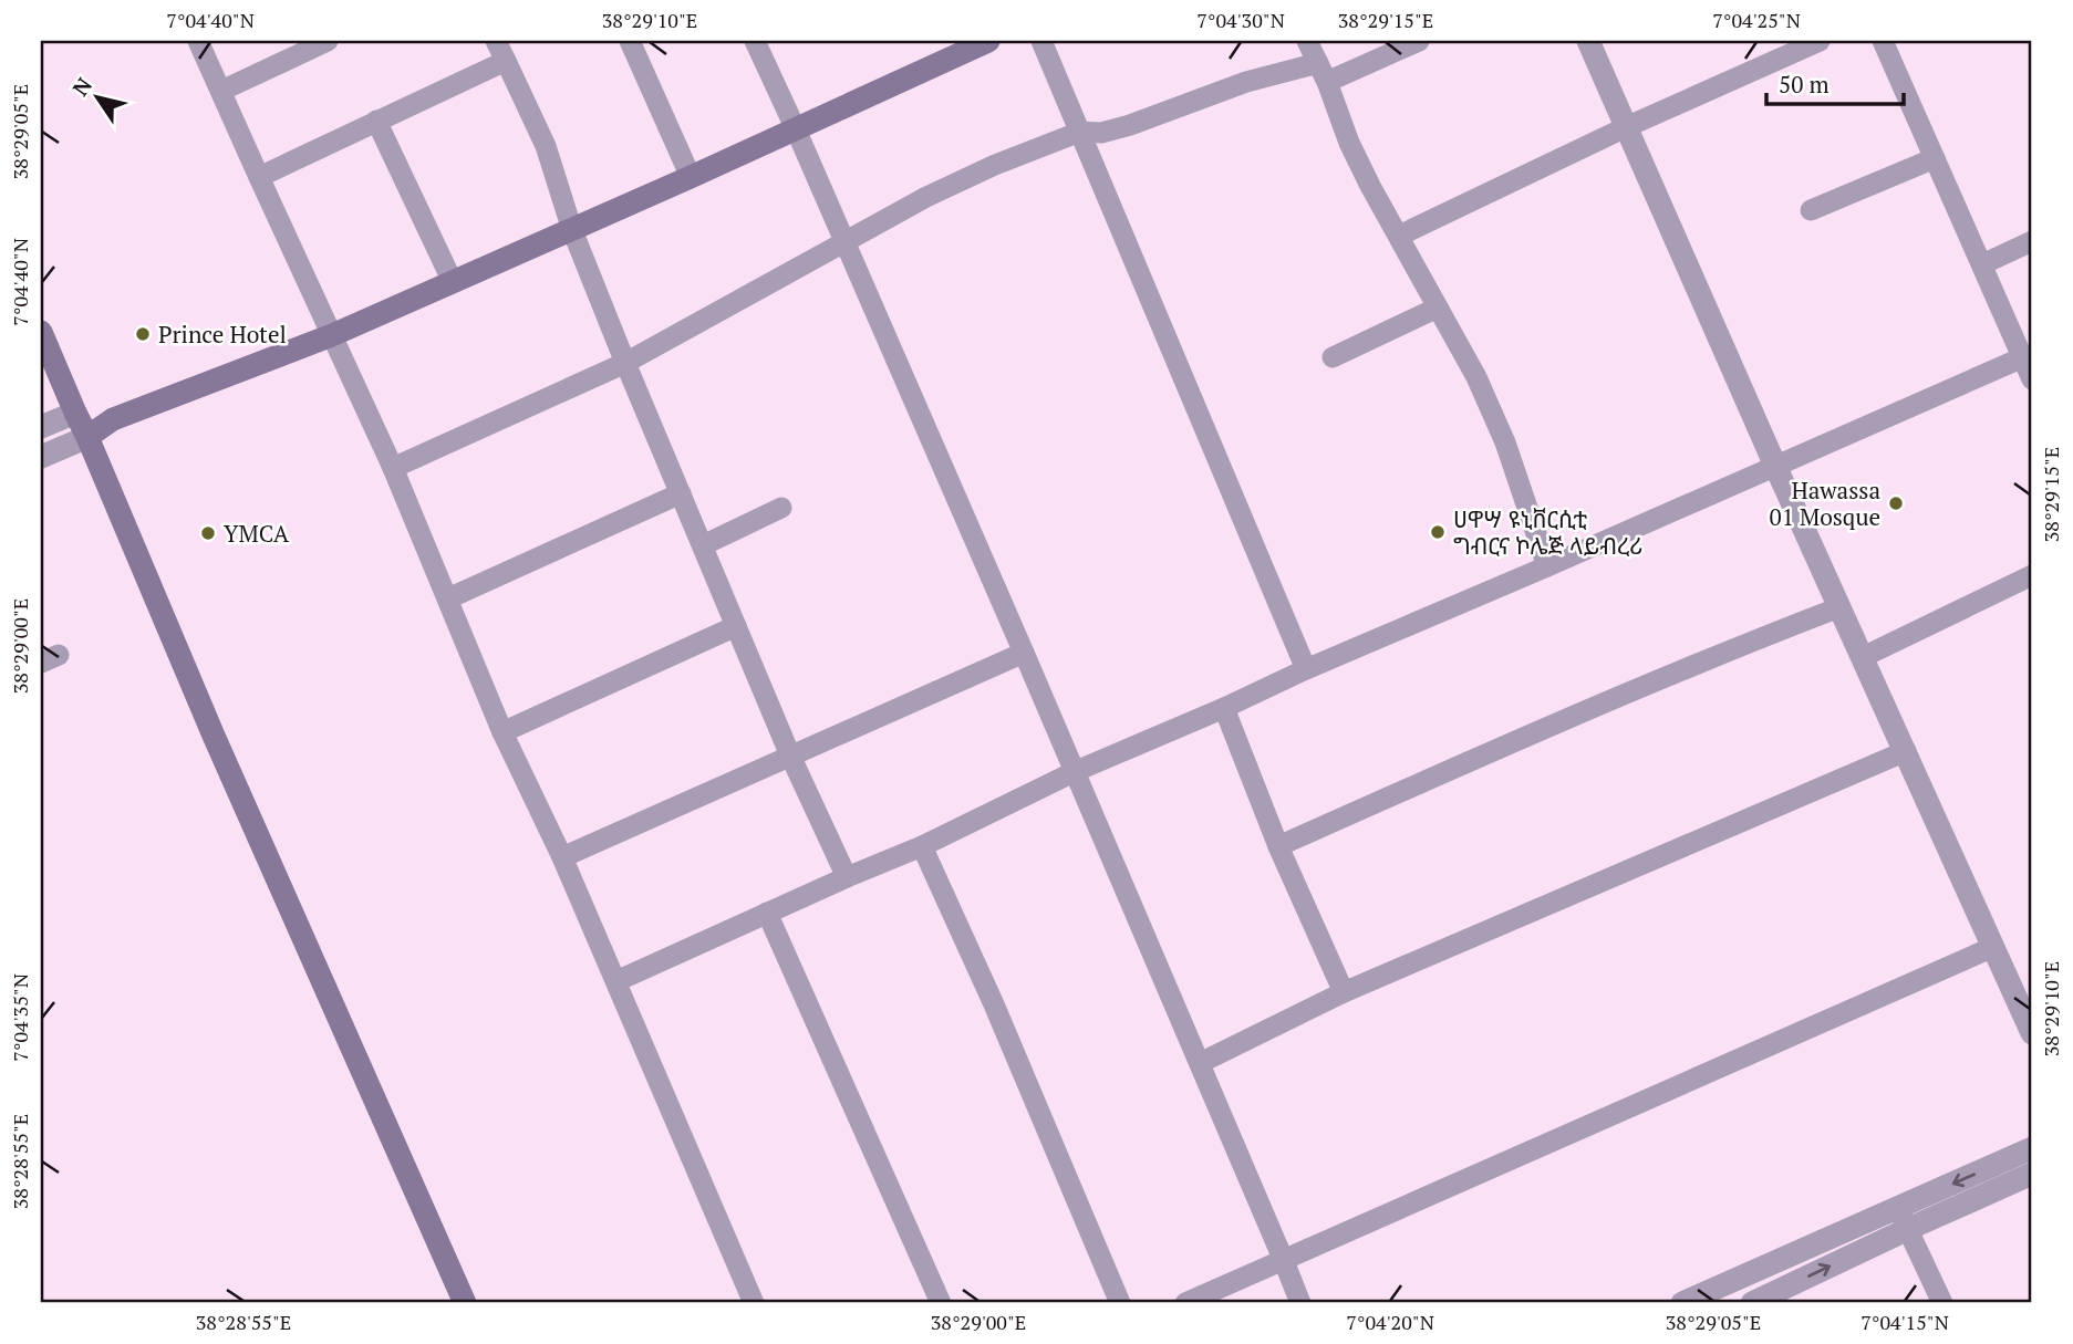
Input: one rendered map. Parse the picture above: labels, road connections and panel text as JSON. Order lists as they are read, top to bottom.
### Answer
{
  "places": [
    "Prince Hotel",
    "Hawassa 01 Mosque",
    "ሀዋሣ ዩኒቨርሲቲ ግብርና ኮሌጅ ላይብረሪ",
    "YMCA"
  ],
  "scale_bar": "50 m",
  "north": "top left",
  "coordinates": [
    "7°04'40\"N",
    "38°29'10\"E",
    "7°04'30\"N",
    "38°29'15\"E",
    "7°04'25\"N",
    "38°29'05\"E",
    "38°29'00\"E",
    "7°04'35\"N",
    "38°28'55\"E",
    "7°04'20\"N",
    "7°04'15\"N"
  ]
}
